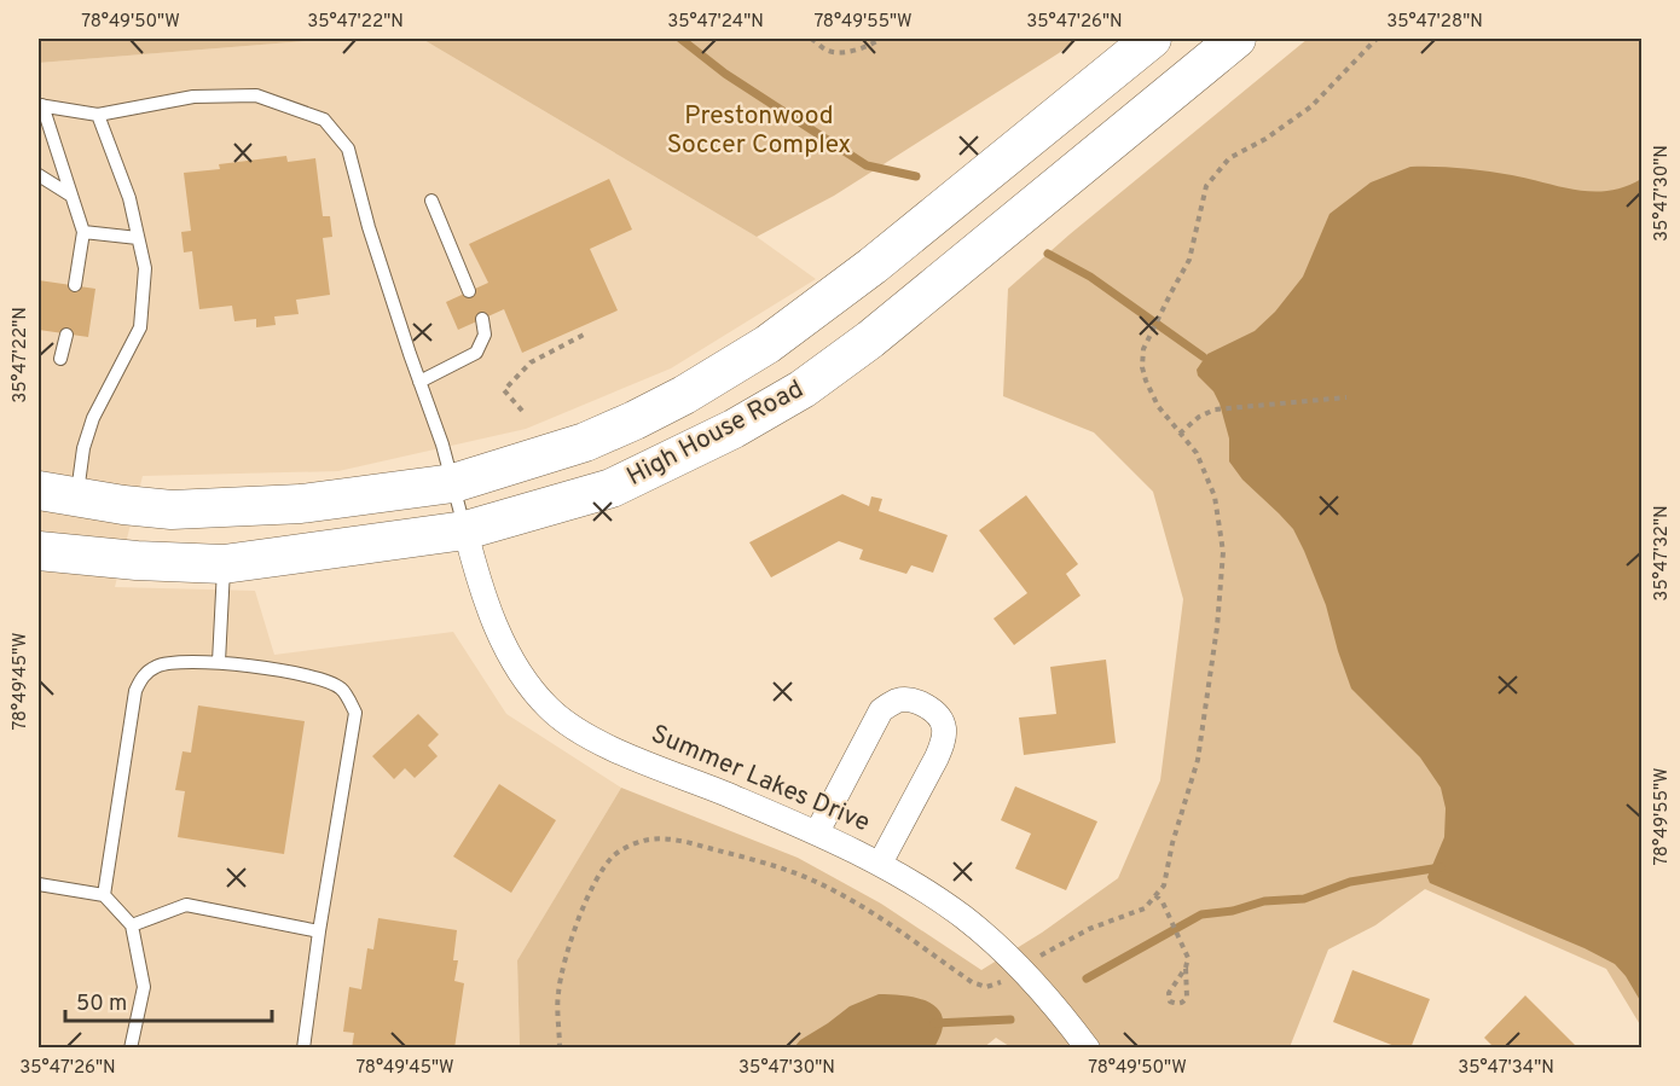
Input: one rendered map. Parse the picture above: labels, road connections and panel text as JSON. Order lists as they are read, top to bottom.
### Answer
{
  "streets": {
    "main road": ["High House Road"],
    "street": ["Summer Lakes Drive"]
  },
  "crossings": [
    ["High House Road", "Summer Lakes Drive"]
  ],
  "parks": ["Prestonwood Soccer Complex"],
  "scale_bar": "50 m",
  "coordinates": [
    "78°49'50\"W",
    "35°47'22\"N",
    "35°47'24\"N",
    "78°49'55\"W",
    "35°47'26\"N",
    "35°47'28\"N",
    "35°47'30\"N",
    "35°47'32\"N",
    "78°49'45\"W",
    "35°47'34\"N"
  ]
}
